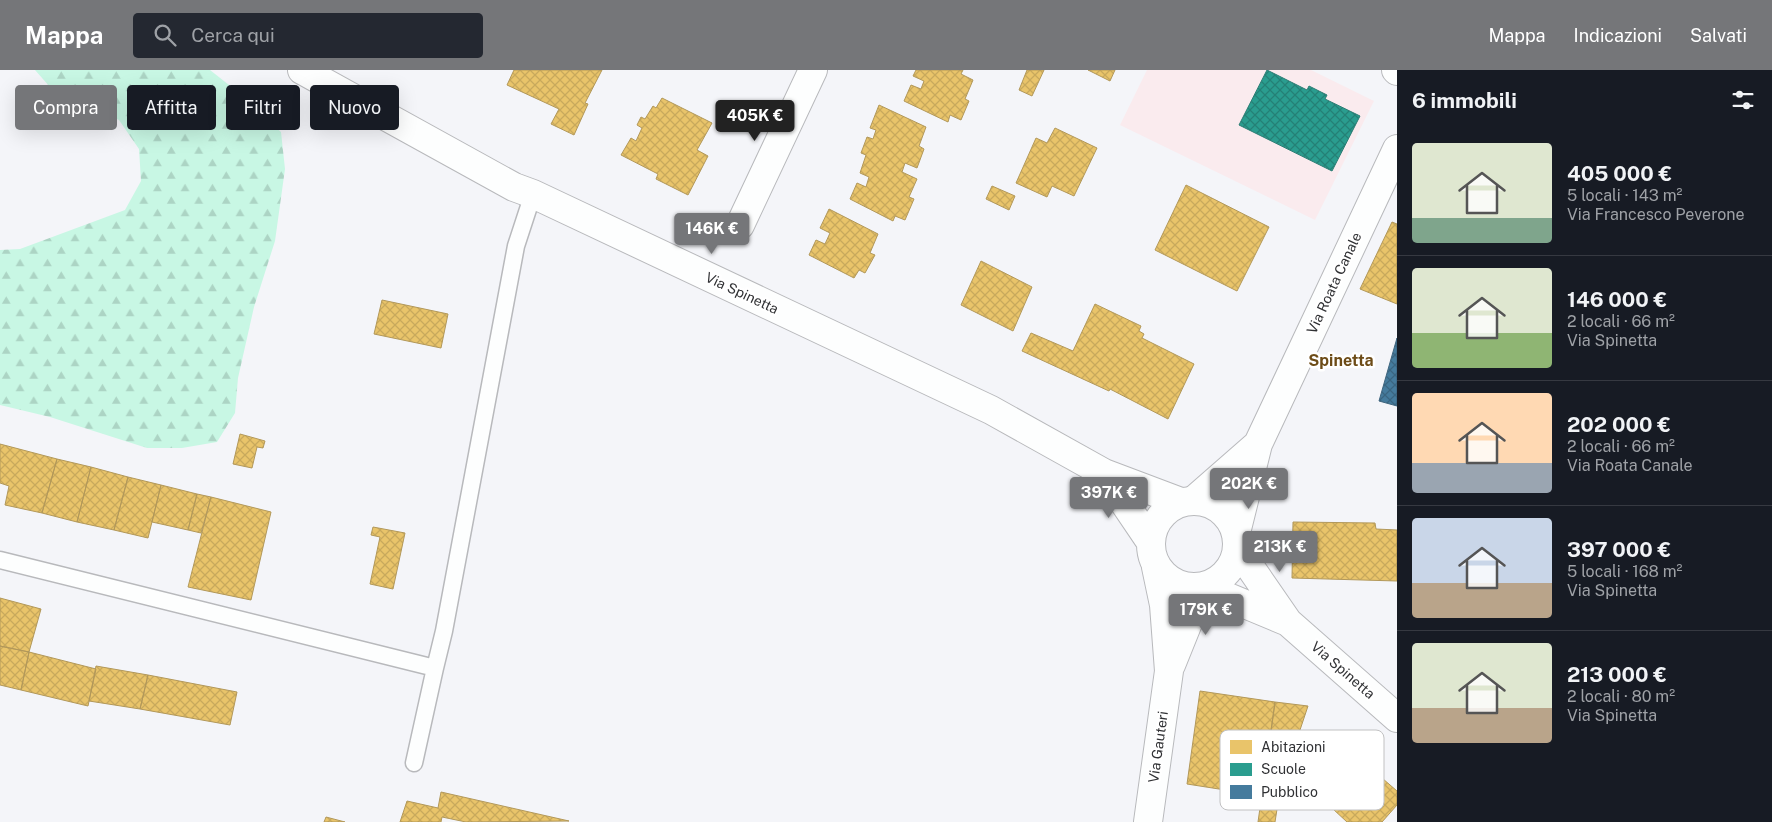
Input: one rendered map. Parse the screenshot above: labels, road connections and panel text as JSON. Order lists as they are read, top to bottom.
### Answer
{
  "streets": {
    "main road": ["Via Roata Canale", "Via Spinetta", "Via Gauteri"]
  },
  "crossings": [
    ["Via Roata Canale", "Via Spinetta"],
    ["Via Roata Canale", "Via Gauteri"],
    ["Via Spinetta", "Via Gauteri"]
  ],
  "districts": ["Spinetta"],
  "legend": ["Abitazioni", "Scuole", "Pubblico"],
  "page": {
    "header": "Mappa",
    "search": "Cerca qui",
    "nav": ["Mappa", "Indicazioni", "Salvati"],
    "heading": "6 immobili",
    "chip": [
      "Compra",
      "Affitta",
      "Filtri",
      "Nuovo"
    ],
    "price": [
      "405K €",
      "146K €",
      "202K €",
      "397K €",
      "213K €",
      "179K €"
    ],
    "list": [
      {
        "name": "405 000 €",
        "note": "5 locali · 143 m² · Via Francesco Peverone"
      },
      {
        "name": "146 000 €",
        "note": "2 locali · 66 m² · Via Spinetta"
      },
      {
        "name": "202 000 €",
        "note": "2 locali · 66 m² · Via Roata Canale"
      },
      {
        "name": "397 000 €",
        "note": "5 locali · 168 m² · Via Spinetta"
      },
      {
        "name": "213 000 €",
        "note": "2 locali · 80 m² · Via Spinetta"
      }
    ]
  }
}
